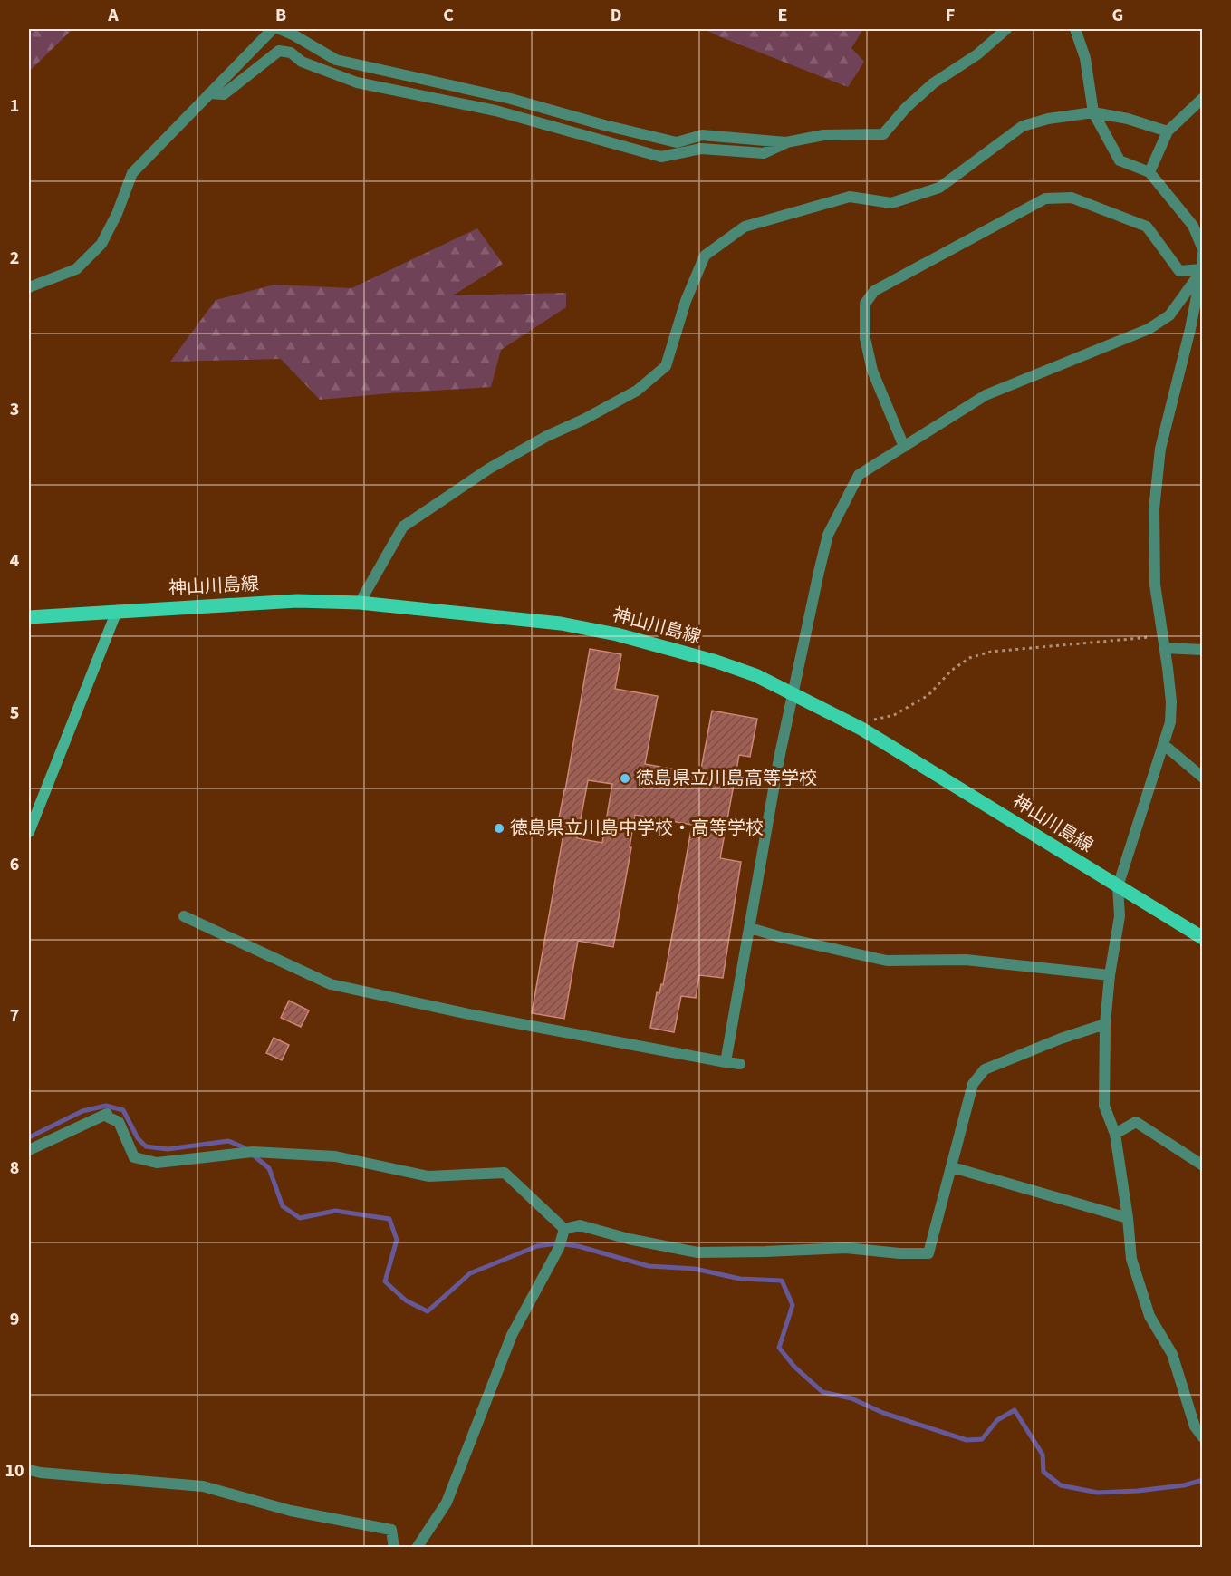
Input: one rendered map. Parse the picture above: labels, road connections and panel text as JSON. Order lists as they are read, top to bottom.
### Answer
{
  "streets": {
    "main road": ["神山川島線"]
  },
  "places": ["徳島県立川島高等学校", "徳島県立川島中学校・高等学校"],
  "grid": {
    "columns": [
      "A",
      "B",
      "C",
      "D",
      "E",
      "F",
      "G"
    ],
    "rows": [
      "1",
      "2",
      "3",
      "4",
      "5",
      "6",
      "7",
      "8",
      "9",
      "10"
    ]
  }
}
